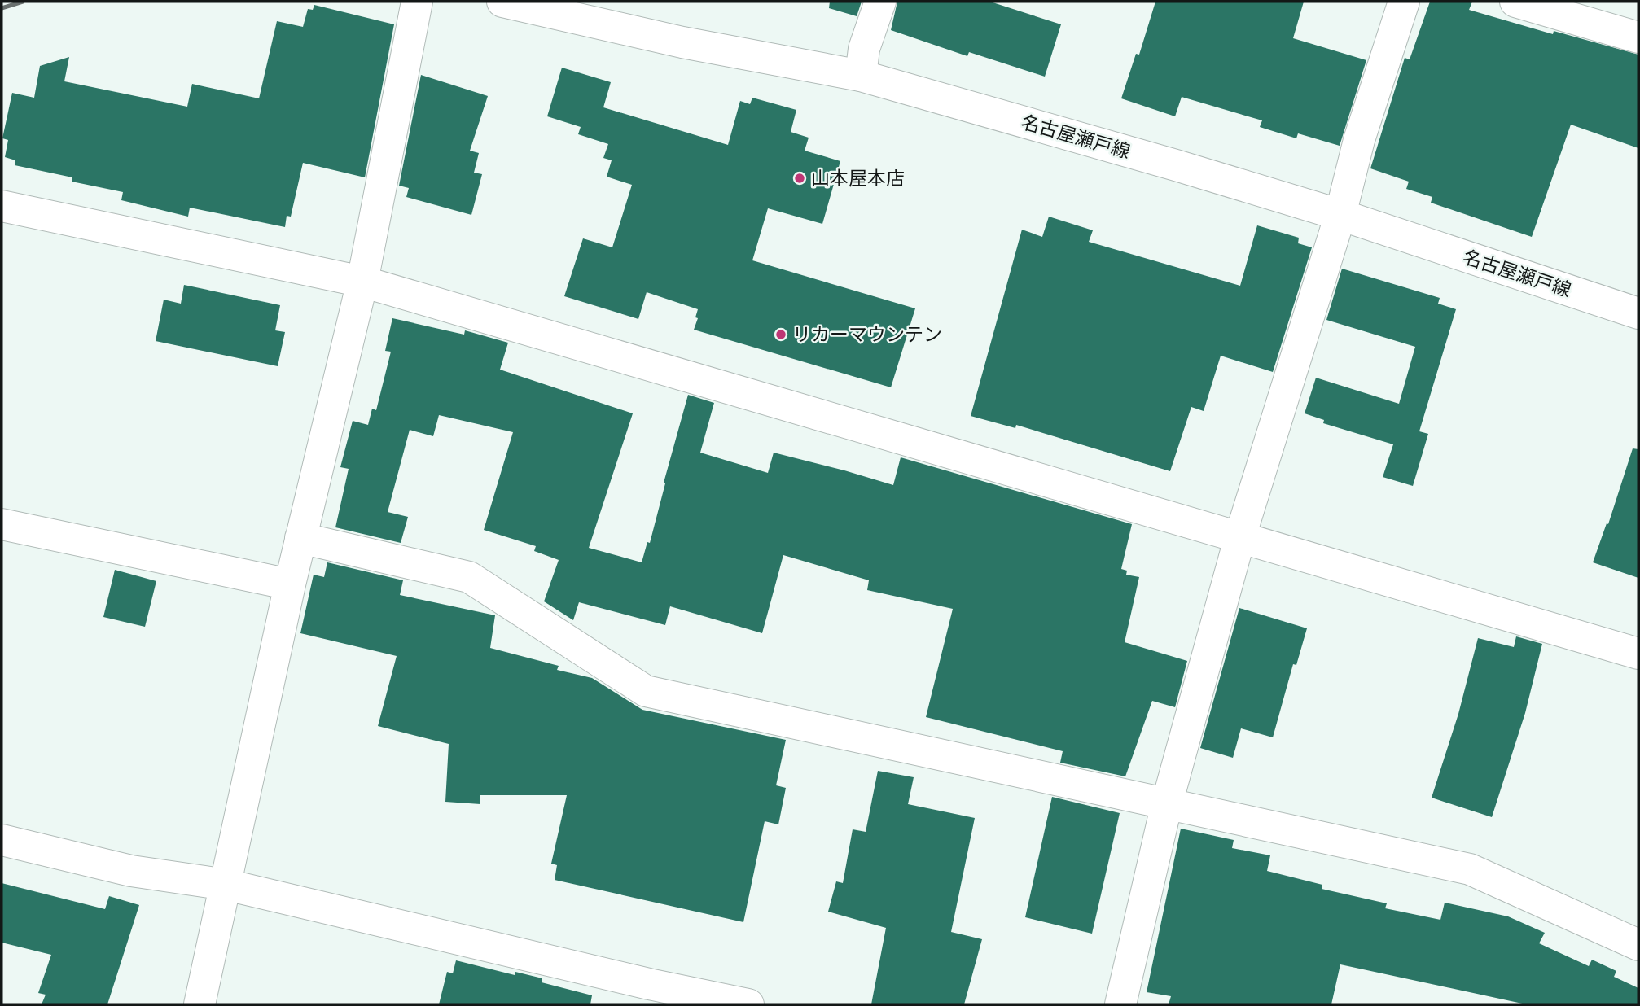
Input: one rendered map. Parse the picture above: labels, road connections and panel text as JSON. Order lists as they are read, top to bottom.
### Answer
{
  "streets": {
    "street": ["名古屋瀬戸線"]
  },
  "places": ["山本屋本店", "リカーマウンテン"]
}
